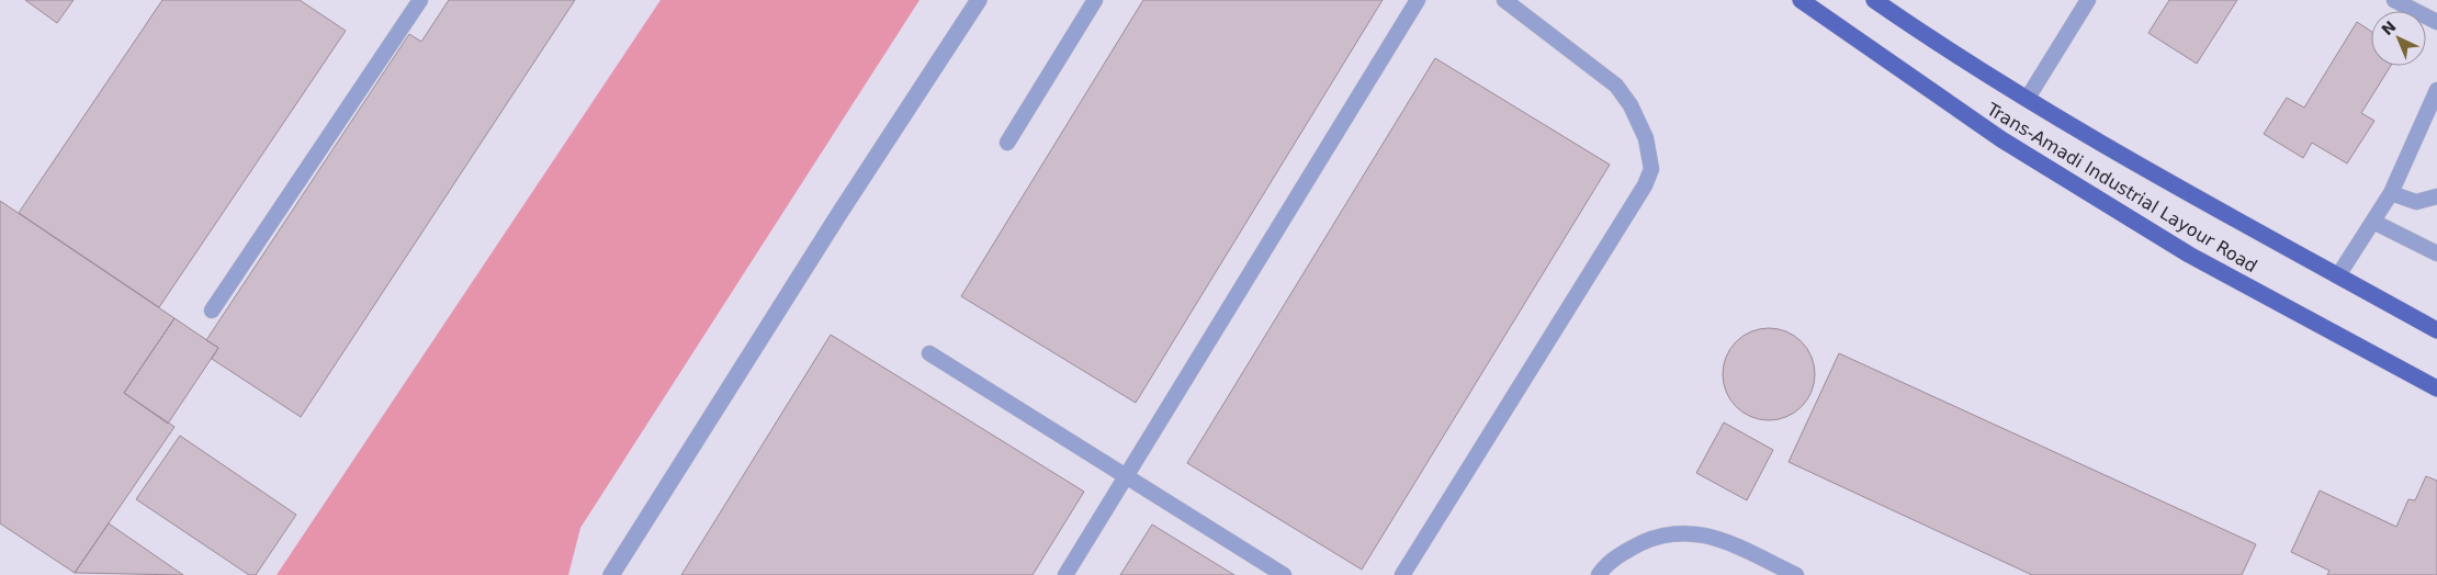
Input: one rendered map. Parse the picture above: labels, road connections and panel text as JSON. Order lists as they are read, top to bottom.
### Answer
{
  "streets": {
    "main road": ["Trans-Amadi Industrial Layour Road"]
  },
  "north": "top left"
}
